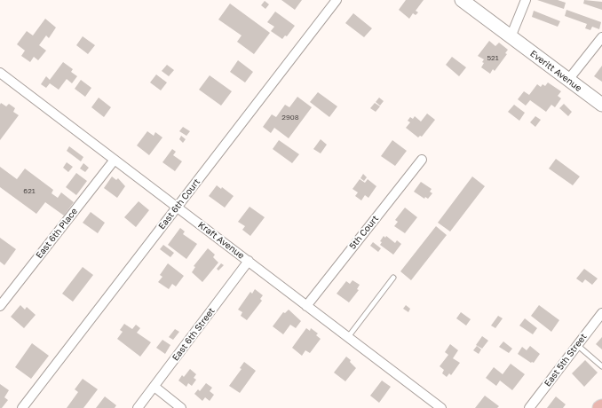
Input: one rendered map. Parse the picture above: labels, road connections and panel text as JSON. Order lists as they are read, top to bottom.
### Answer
{
  "streets": {
    "street": [
      "Everitt Avenue",
      "East 6th Court",
      "5th Court",
      "East 6th Place",
      "Kraft Avenue",
      "East 6th Street",
      "East 5th Street"
    ]
  },
  "crossings": [
    ["East 6th Court", "Kraft Avenue"],
    ["5th Court", "Kraft Avenue"],
    ["East 6th Place", "Kraft Avenue"],
    ["Kraft Avenue", "East 6th Street"]
  ],
  "house_numbers": ["521", "2908", "621"]
}
